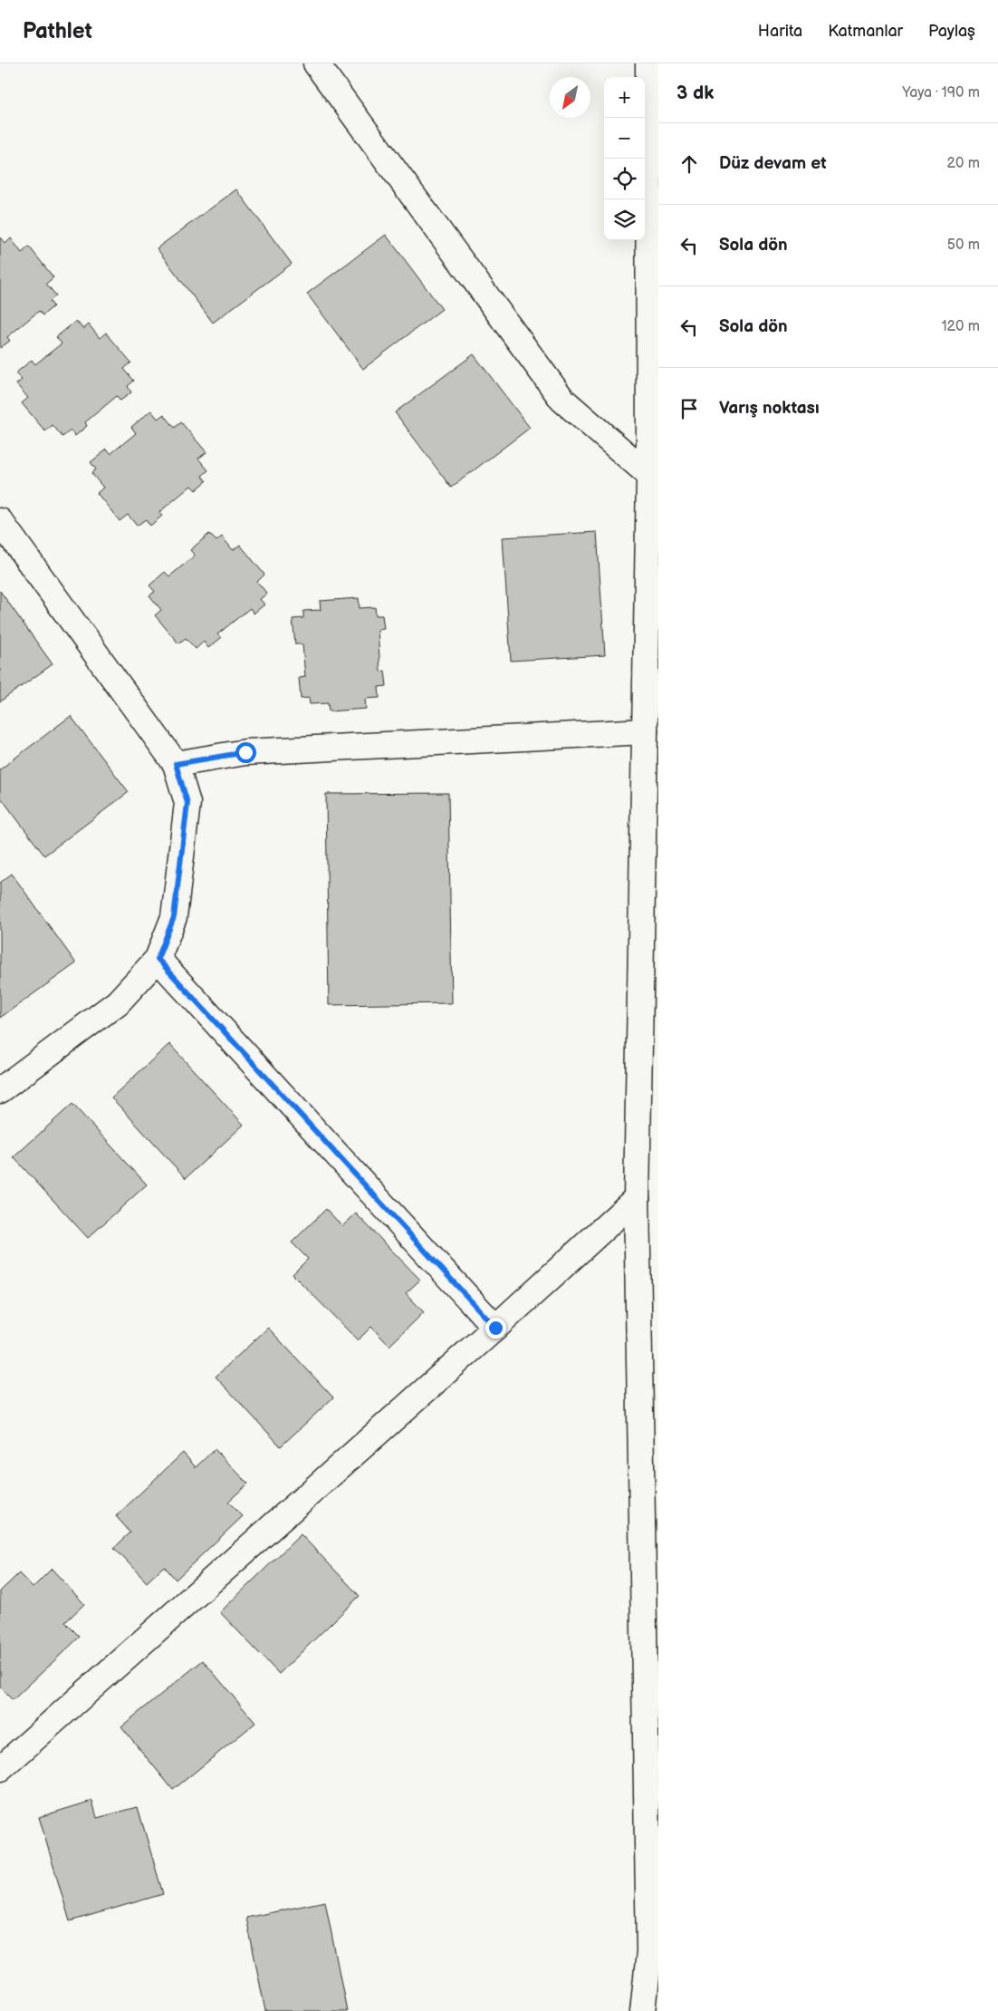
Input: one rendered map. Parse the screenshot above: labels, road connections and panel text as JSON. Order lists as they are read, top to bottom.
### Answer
{
  "north": "bottom left",
  "page": {
    "header": "Pathlet",
    "nav": ["Harita", "Katmanlar", "Paylaş"],
    "heading": ["3 dk", "Yaya · 190 m"],
    "map_buttons": ["+", "−"],
    "list": [
      ["Düz devam et", "20 m"],
      ["Sola dön", "50 m"],
      ["Sola dön", "120 m"],
      "Varış noktası"
    ]
  }
}
